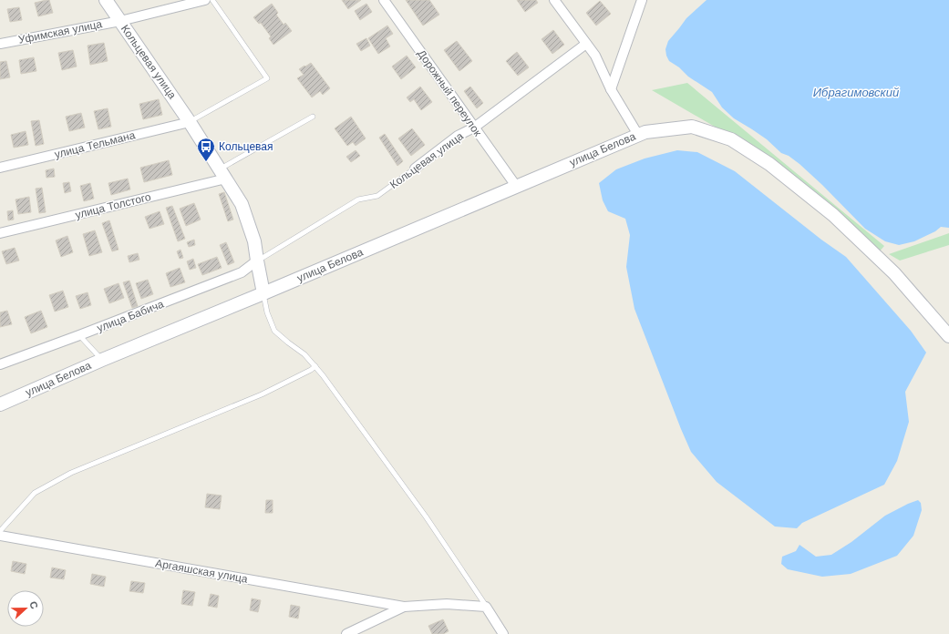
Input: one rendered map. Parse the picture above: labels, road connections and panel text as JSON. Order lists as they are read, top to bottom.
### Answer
{
  "streets": {
    "main road": ["Кольцевая улица", "улица Белова"],
    "street": [
      "Уфимская улица",
      "Дорожный переулок",
      "улица Тельмана",
      "улица Толстого",
      "улица Бабича",
      "Аргаяшская улица"
    ]
  },
  "crossings": [
    ["Уфимская улица", "Кольцевая улица"],
    ["Кольцевая улица", "Дорожный переулок"],
    ["Кольцевая улица", "улица Тельмана"],
    ["Кольцевая улица", "улица Белова"],
    ["Кольцевая улица", "улица Толстого"],
    ["Кольцевая улица", "улица Бабича"],
    ["Дорожный переулок", "улица Белова"]
  ],
  "water": ["Ибрагимовский"],
  "places": {
    "bus stop": ["Кольцевая"]
  },
  "north": "right"
}
